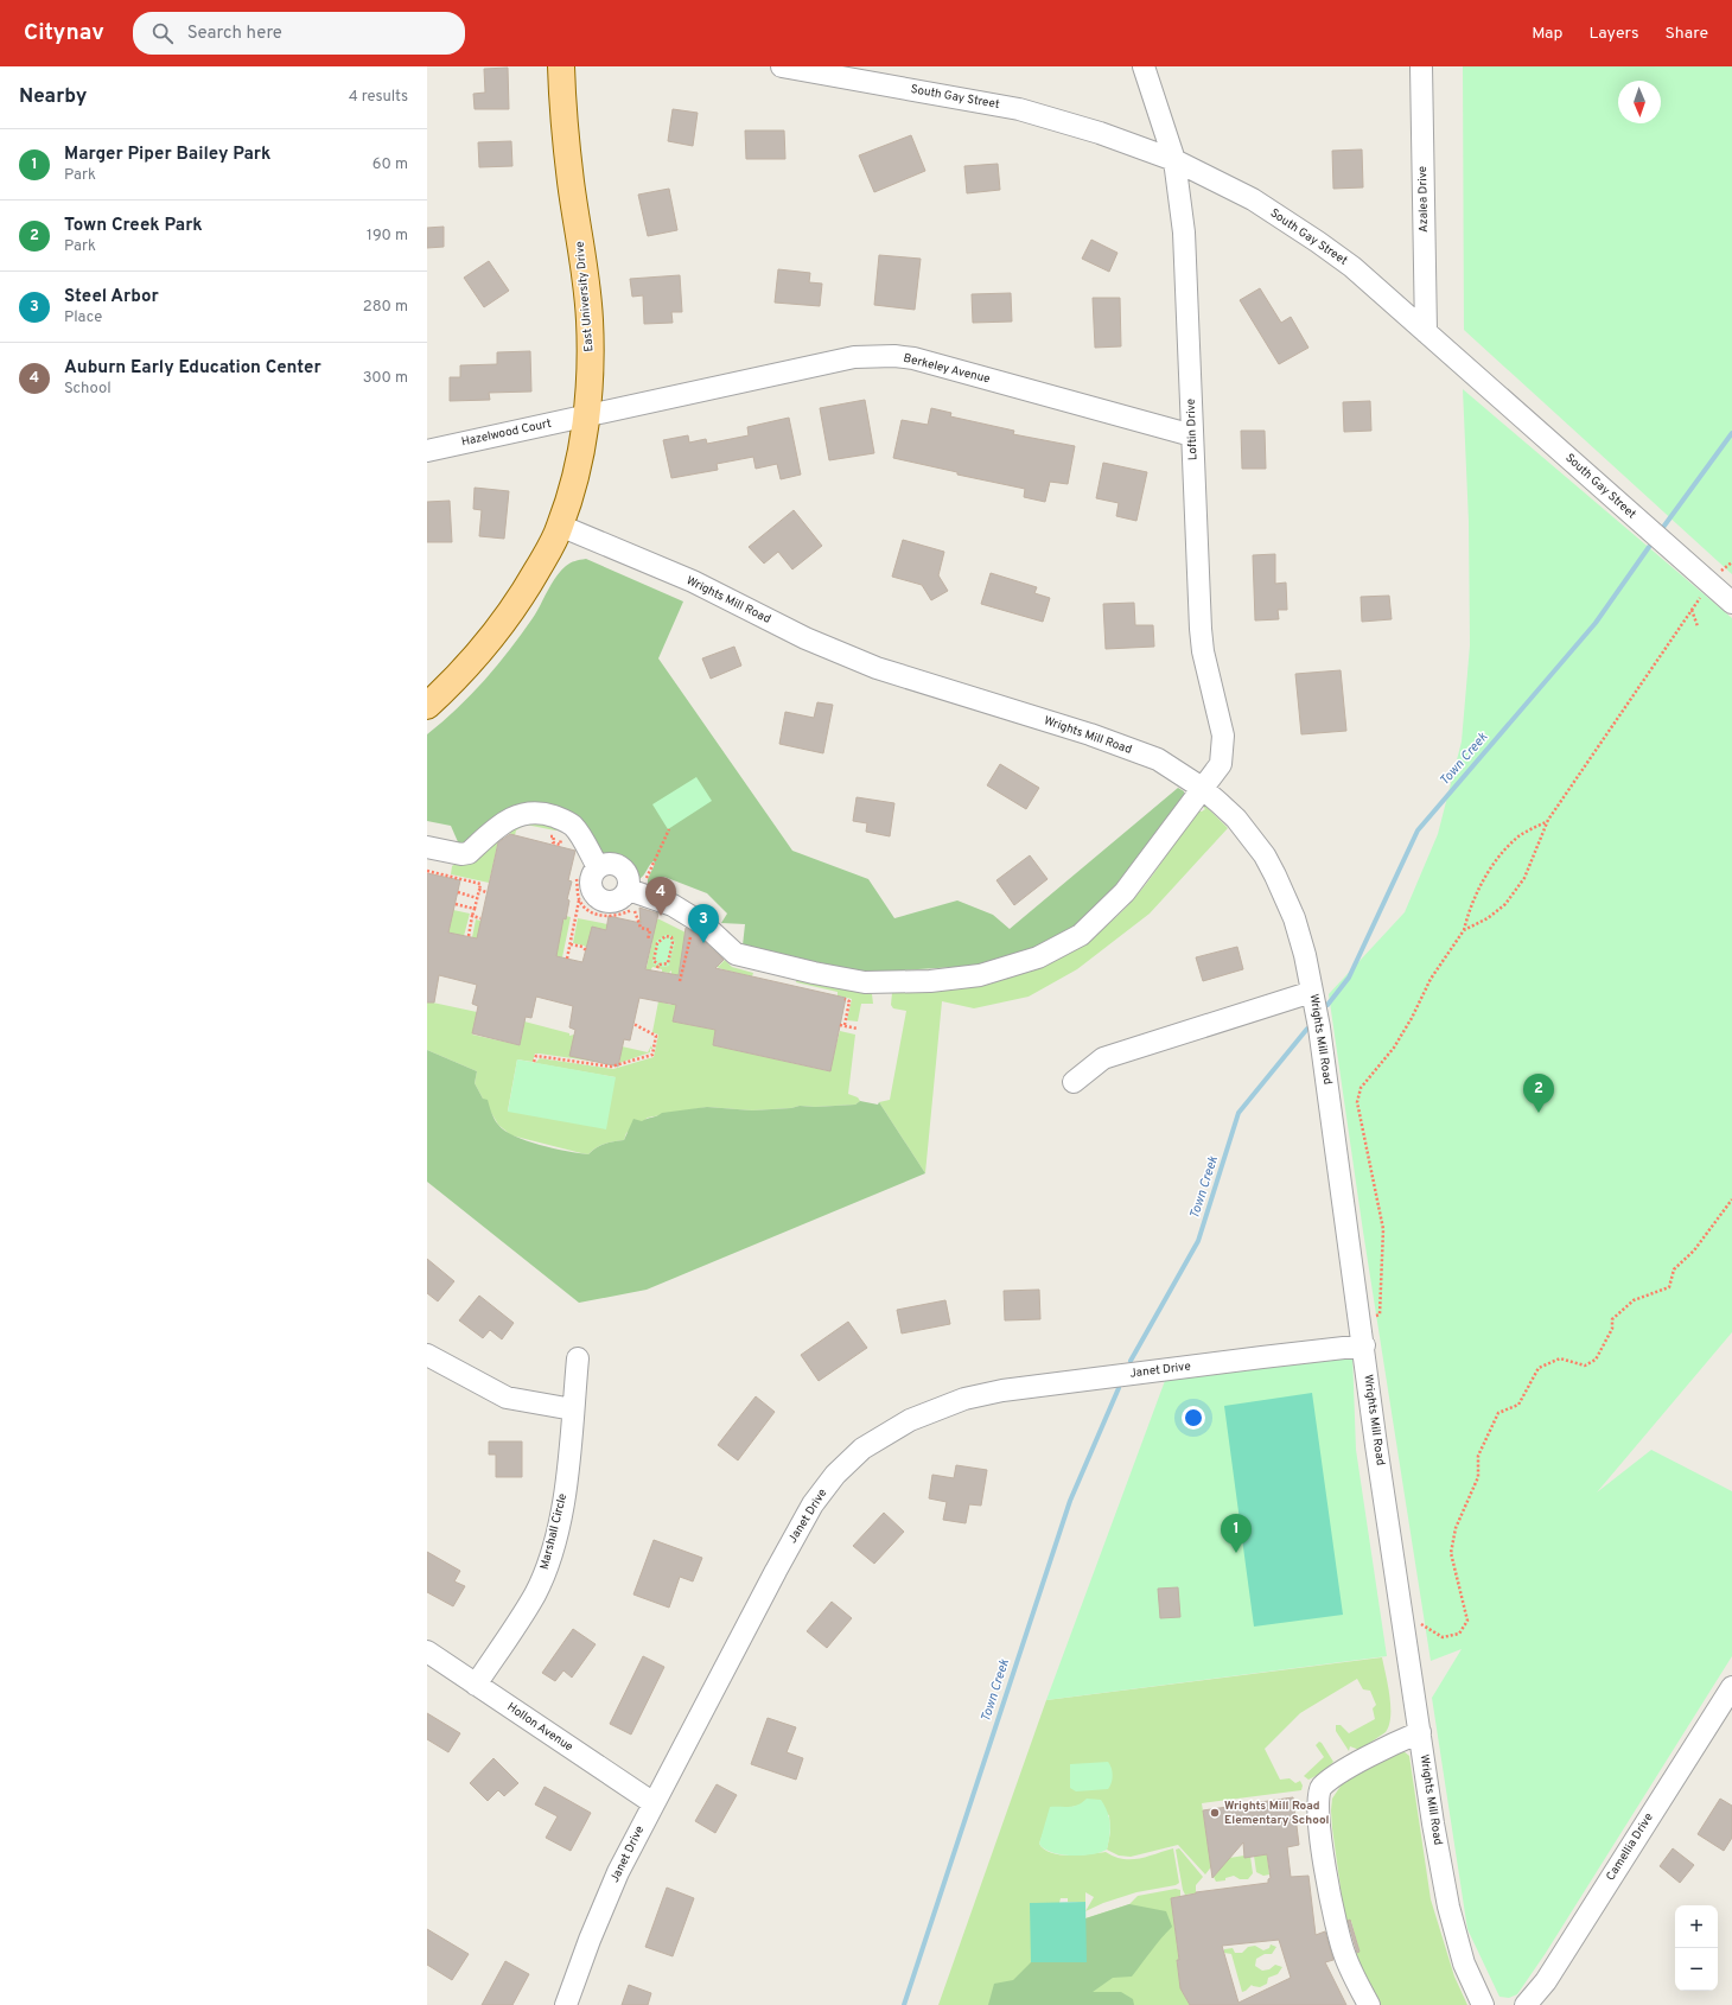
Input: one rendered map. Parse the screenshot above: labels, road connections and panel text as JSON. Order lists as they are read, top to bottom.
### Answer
{
  "streets": {
    "main road": ["East University Drive"],
    "street": [
      "South Gay Street",
      "Azalea Drive",
      "Berkeley Avenue",
      "Loftin Drive",
      "Hazelwood Court",
      "Wrights Mill Road",
      "Janet Drive",
      "Marshall Circle",
      "Hollon Avenue",
      "Camellia Drive"
    ]
  },
  "crossings": [
    ["South Gay Street", "Azalea Drive"],
    ["South Gay Street", "Loftin Drive"],
    ["East University Drive", "Berkeley Avenue"],
    ["East University Drive", "Hazelwood Court"],
    ["East University Drive", "Wrights Mill Road"],
    ["Berkeley Avenue", "Loftin Drive"],
    ["Berkeley Avenue", "Hazelwood Court"],
    ["Loftin Drive", "Wrights Mill Road"],
    ["Wrights Mill Road", "Janet Drive"],
    ["Janet Drive", "Hollon Avenue"],
    ["Marshall Circle", "Hollon Avenue"]
  ],
  "water": ["Town Creek"],
  "places": ["Wrights Mill Road Elementary School"],
  "north": "bottom",
  "page": {
    "header": "Citynav",
    "search": "Search here",
    "nav": ["Map", "Layers", "Share"],
    "heading": ["Nearby", "4 results"],
    "list": [
      {
        "mark": "1",
        "name": "Marger Piper Bailey Park",
        "note": "Park",
        "value": "60 m"
      },
      {
        "mark": "2",
        "name": "Town Creek Park",
        "note": "Park",
        "value": "190 m"
      },
      {
        "mark": "3",
        "name": "Steel Arbor",
        "note": "Place",
        "value": "280 m"
      },
      {
        "mark": "4",
        "name": "Auburn Early Education Center",
        "note": "School",
        "value": "300 m"
      }
    ],
    "pins": [
      "4",
      "3",
      "2",
      "1"
    ],
    "map_buttons": ["+", "−"]
  }
}
